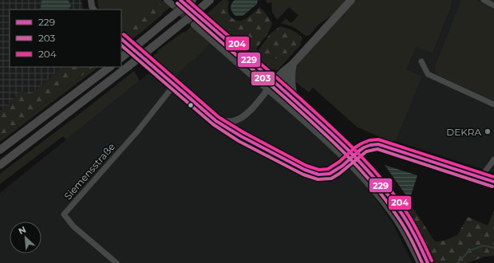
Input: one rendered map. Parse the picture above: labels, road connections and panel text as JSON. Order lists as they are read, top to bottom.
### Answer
{
  "streets": {
    "street": ["Siemensstraße"]
  },
  "places": ["DEKRA"],
  "lines": ["transit line 229", "transit line 204", "transit line 203"],
  "legend": ["229", "203", "204"],
  "north": "top left"
}
